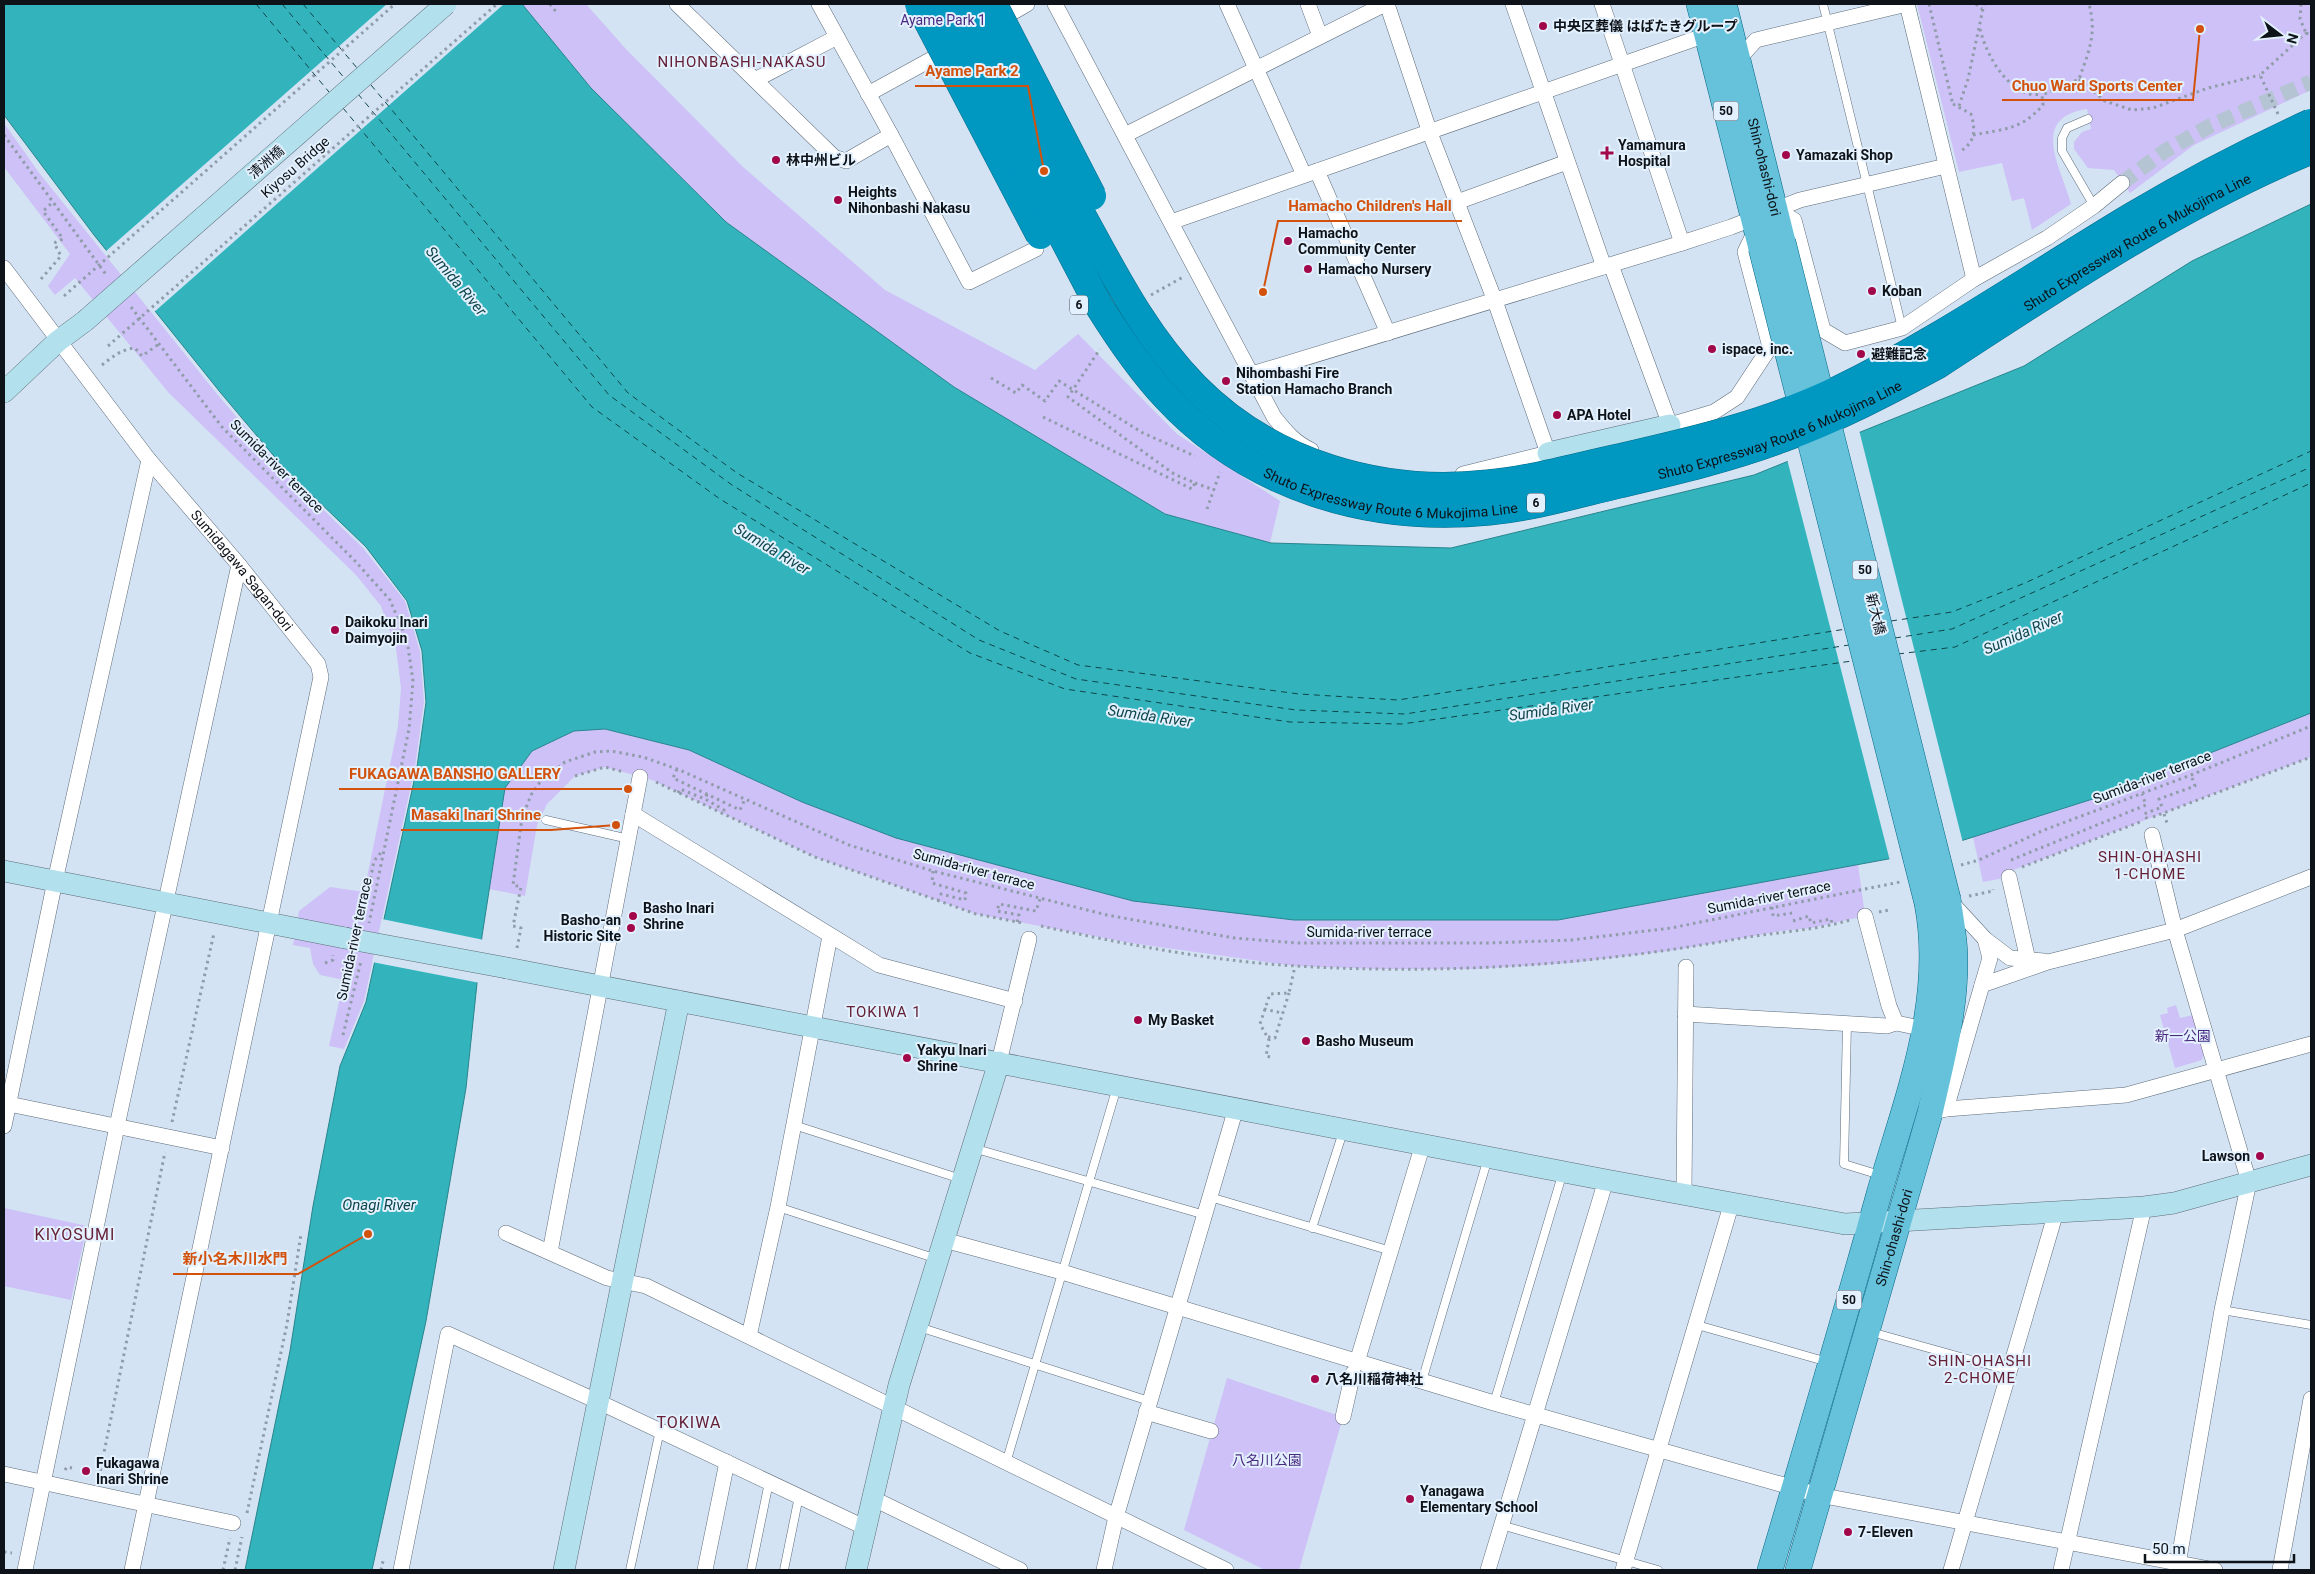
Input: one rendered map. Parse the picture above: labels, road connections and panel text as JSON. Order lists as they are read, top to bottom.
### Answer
{
  "streets": {
    "highway": ["Shuto Expressway Route 6 Mukojima Line", "6"],
    "main road": ["50", "Shin-ohashi-dori", "新大橋"],
    "street": ["清洲橋", "Sumidagawa Sagan-dori"],
    "path": ["Kiyosu Bridge", "Sumida-river terrace"]
  },
  "crossings": [
    ["50", "Shin-ohashi-dori"],
    ["50", "新大橋"],
    ["清洲橋", "Sumidagawa Sagan-dori"],
    ["Shin-ohashi-dori", "新大橋"],
    ["Shuto Expressway Route 6 Mukojima Line", "6"]
  ],
  "districts": [
    "NIHONBASHI-NAKASU",
    "SHIN-OHASHI 1-CHOME",
    "TOKIWA 1",
    "KIYOSUMI",
    "SHIN-OHASHI 2-CHOME",
    "TOKIWA"
  ],
  "water": ["Sumida River", "Onagi River"],
  "parks": ["Ayame Park 1", "新一公園", "八名川公園"],
  "places": {
    "other": [
      "中央区葬儀 はばたきグループ",
      "Chuo Ward Sports Center",
      "Yamazaki Shop",
      "林中州ビル",
      "Ayame Park 2",
      "Heights Nihonbashi Nakasu",
      "Hamacho Community Center",
      "Hamacho Nursery",
      "Koban",
      "Hamacho Children's Hall",
      "ispace, inc.",
      "避難記念",
      "Nihombashi Fire Station Hamacho Branch",
      "APA Hotel",
      "Daikoku Inari Daimyojin",
      "FUKAGAWA BANSHO GALLERY",
      "Masaki Inari Shrine",
      "Basho Inari Shrine",
      "Basho-an Historic Site",
      "My Basket",
      "Basho Museum",
      "Yakyu Inari Shrine",
      "Lawson",
      "新小名木川水門",
      "八名川稲荷神社",
      "Fukagawa Inari Shrine",
      "Yanagawa Elementary School",
      "7-Eleven"
    ],
    "health": ["Yamamura Hospital"]
  },
  "scale_bar": "50 m",
  "north": "right"
}
